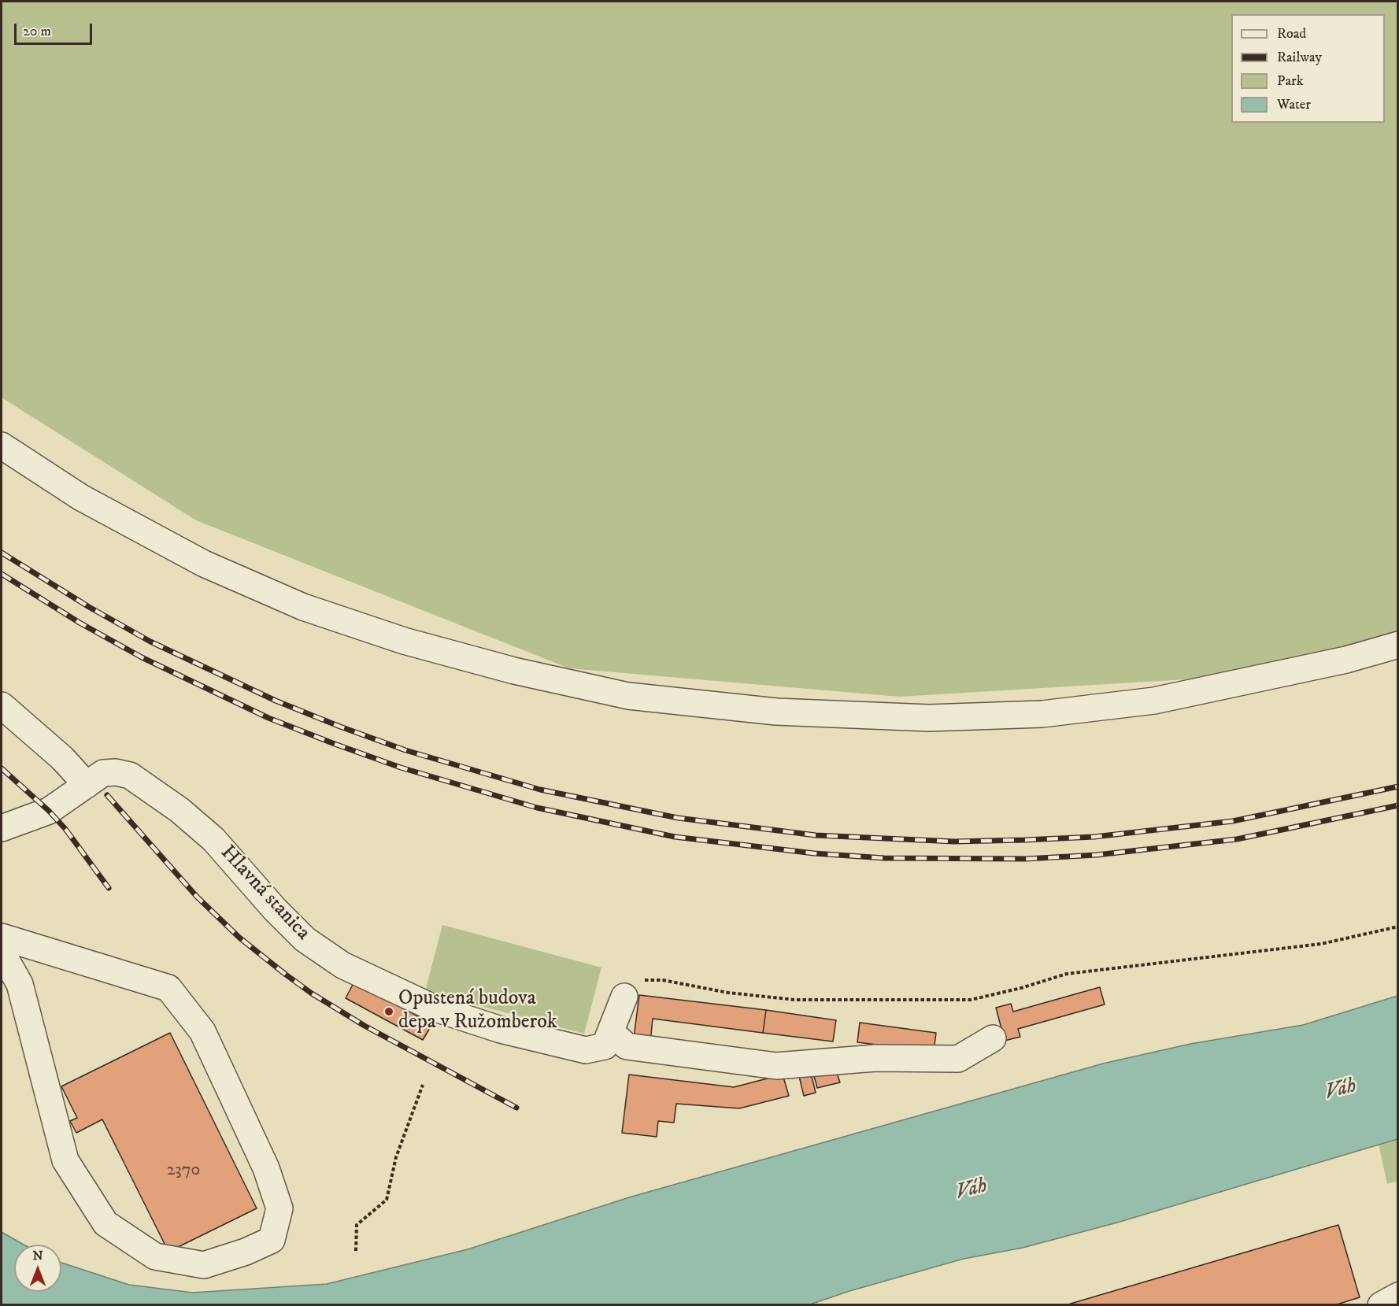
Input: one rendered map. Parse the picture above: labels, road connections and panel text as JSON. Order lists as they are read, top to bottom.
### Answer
{
  "streets": {
    "street": ["Hlavná stanica"]
  },
  "water": ["Váh"],
  "places": ["Opustená budova depa v Ružomberok"],
  "house_numbers": ["2370"],
  "legend": [
    "Road",
    "Railway",
    "Park",
    "Water"
  ],
  "scale_bar": "20 m",
  "north": "top"
}
